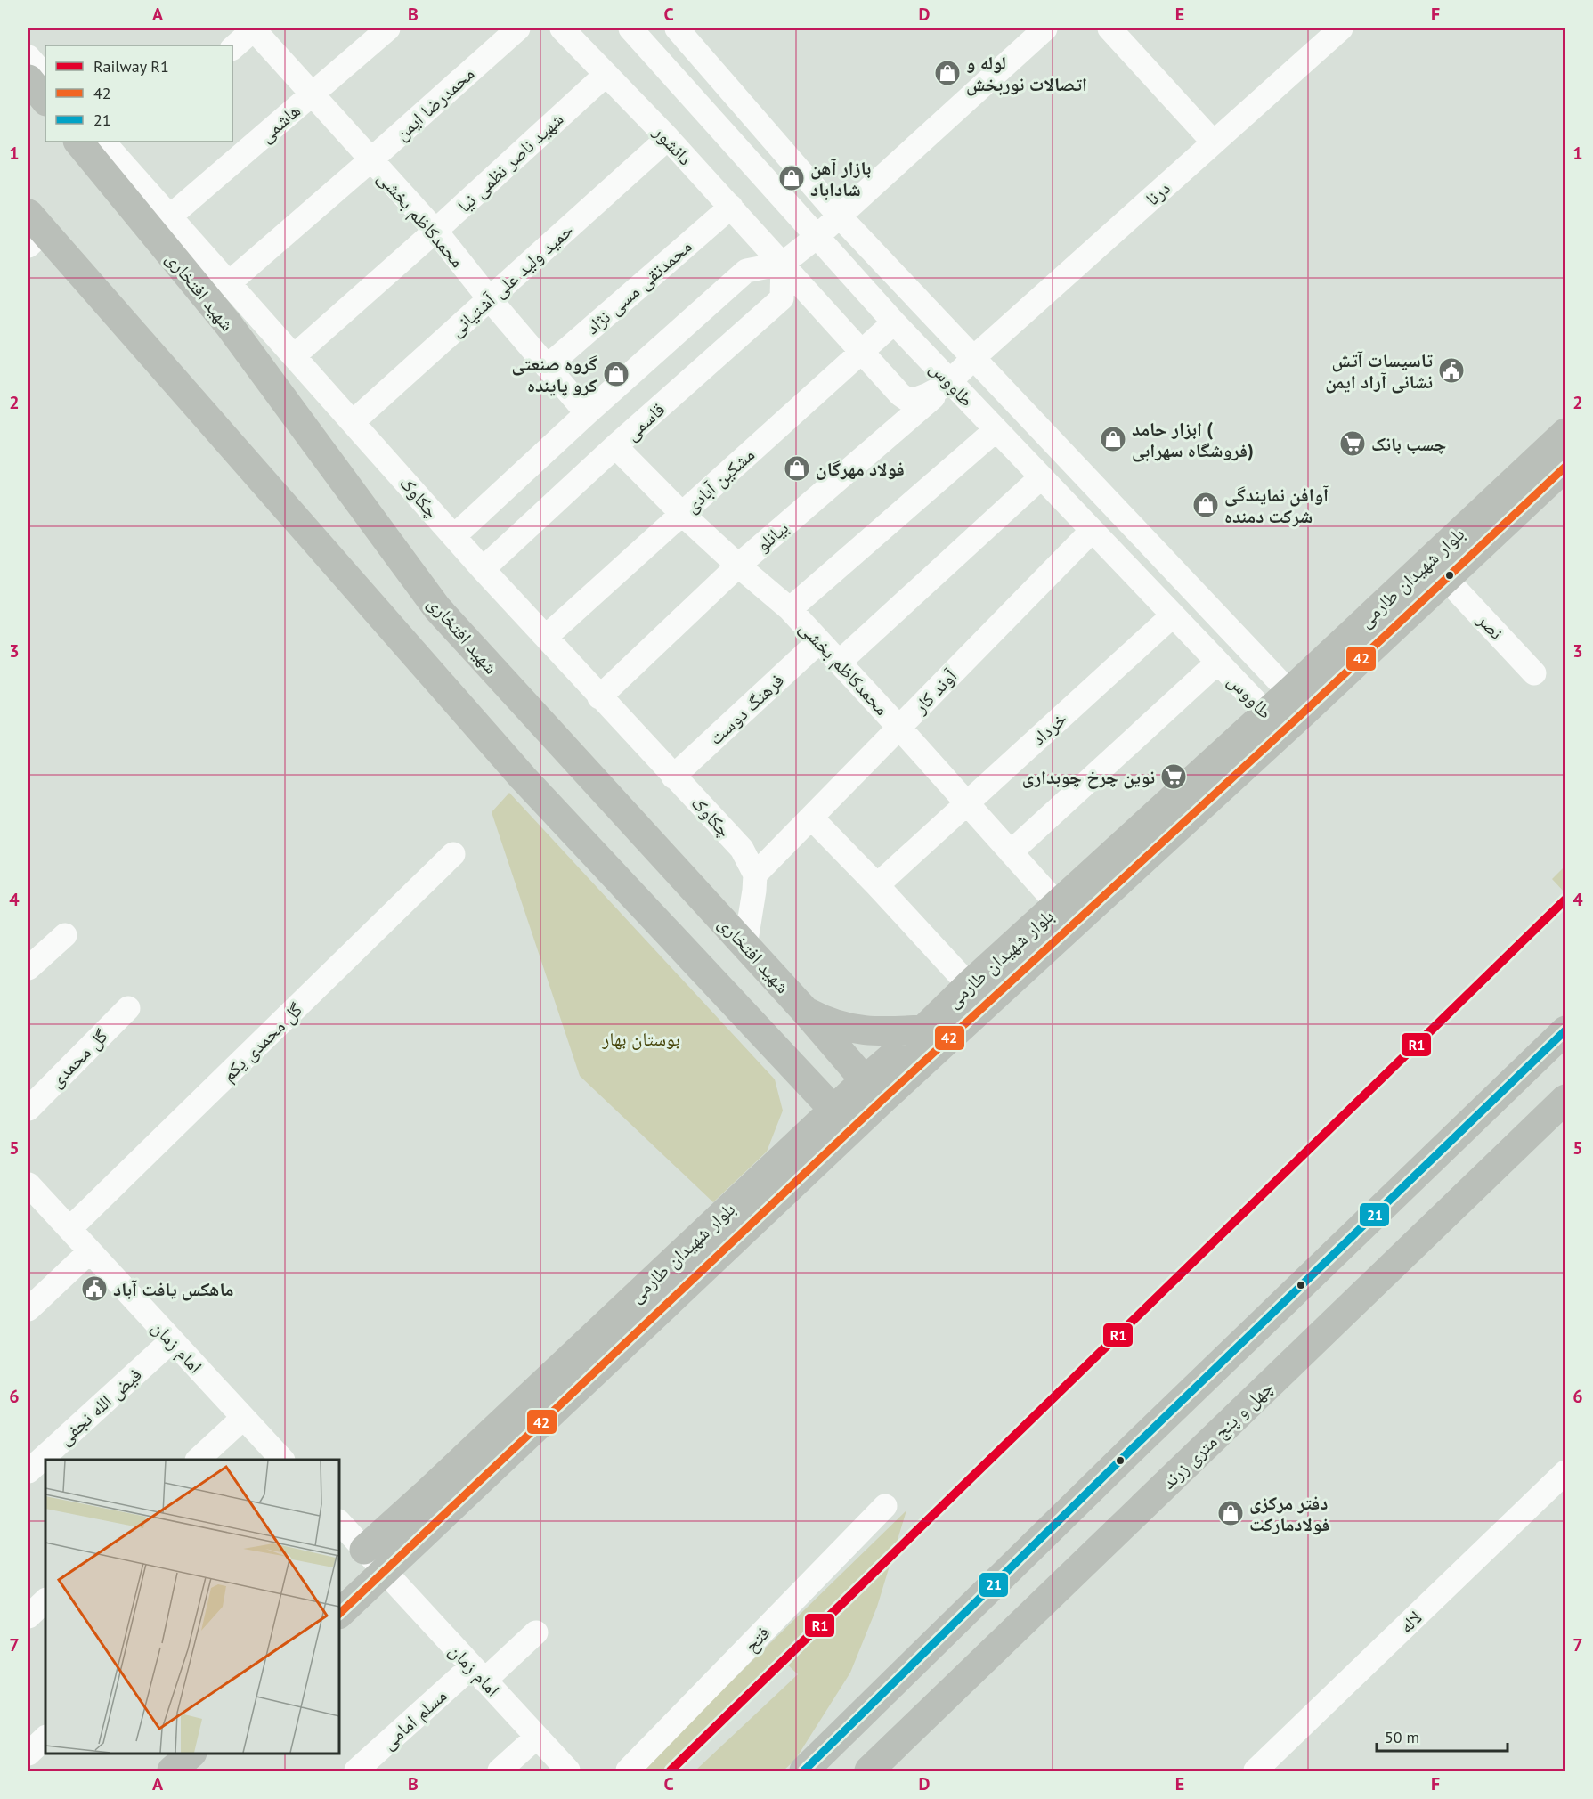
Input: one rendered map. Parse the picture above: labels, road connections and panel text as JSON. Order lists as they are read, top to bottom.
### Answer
{
  "streets": {
    "main road": ["شهید افتخاری", "بلوار شهیدان طارمی", "چهل و پنج متری زرند"],
    "street": [
      "محمدرضا ایمن",
      "هاشمی",
      "دانشور",
      "شهید ناصر نظمی نیا",
      "درنا",
      "محمدکاظم بخشی",
      "حمید ولید علی آشتیانی",
      "محمدتقی مسی نژاد",
      "طاووس",
      "قاسمی",
      "مشکین آبادی",
      "چکاوک",
      "بیانلو",
      "نصر",
      "آوند کار",
      "فرهنگ دوست",
      "خرداد",
      "گل محمدی یکم",
      "گل محمدی",
      "امام زمان",
      "فیض الله نجفی",
      "لاله",
      "فتح",
      "مسلم امامی"
    ]
  },
  "crossings": [
    ["محمدرضا ایمن", "محمدکاظم بخشی"],
    ["محمدرضا ایمن", "چکاوک"],
    ["هاشمی", "محمدکاظم بخشی"],
    ["هاشمی", "چکاوک"],
    ["دانشور", "شهید ناصر نظمی نیا"],
    ["دانشور", "درنا"],
    ["دانشور", "حمید ولید علی آشتیانی"],
    ["دانشور", "محمدتقی مسی نژاد"],
    ["دانشور", "طاووس"],
    ["دانشور", "قاسمی"],
    ["دانشور", "مشکین آبادی"],
    ["دانشور", "بیانلو"],
    ["شهید ناصر نظمی نیا", "محمدکاظم بخشی"],
    ["شهید ناصر نظمی نیا", "چکاوک"],
    ["درنا", "طاووس"],
    ["درنا", "بیانلو"],
    ["محمدکاظم بخشی", "حمید ولید علی آشتیانی"],
    ["محمدکاظم بخشی", "محمدتقی مسی نژاد"],
    ["محمدکاظم بخشی", "قاسمی"],
    ["محمدکاظم بخشی", "مشکین آبادی"],
    ["محمدکاظم بخشی", "بیانلو"],
    ["محمدکاظم بخشی", "بلوار شهیدان طارمی"],
    ["محمدکاظم بخشی", "آوند کار"],
    ["محمدکاظم بخشی", "فرهنگ دوست"],
    ["محمدکاظم بخشی", "خرداد"],
    ["حمید ولید علی آشتیانی", "چکاوک"],
    ["شهید افتخاری", "بلوار شهیدان طارمی"],
    ["طاووس", "مشکین آبادی"],
    ["طاووس", "بیانلو"],
    ["طاووس", "بلوار شهیدان طارمی"],
    ["طاووس", "آوند کار"],
    ["طاووس", "خرداد"],
    ["قاسمی", "چکاوک"],
    ["مشکین آبادی", "چکاوک"],
    ["چکاوک", "بیانلو"],
    ["چکاوک", "آوند کار"],
    ["چکاوک", "فرهنگ دوست"],
    ["بلوار شهیدان طارمی", "نصر"],
    ["بلوار شهیدان طارمی", "امام زمان"],
    ["گل محمدی یکم", "امام زمان"],
    ["امام زمان", "فیض الله نجفی"],
    ["امام زمان", "مسلم امامی"]
  ],
  "parks": ["بوستان بهار"],
  "places": {
    "shop": [
      "لوله و اتصالات نوربخش",
      "بازار آهن شاداباد",
      "گروه صنعتی کرو پاینده",
      "ابزار حامد ( فروشگاه سهرابی)",
      "فولاد مهرگان",
      "آوافن نمایندگی شرکت دمنده",
      "دفتر مرکزی فولادمارکت"
    ],
    "public building": ["تاسیسات آتش نشانی آراد ایمن", "ماهکس یافت آباد"],
    "supermarket": ["چسب بانک", "نوین چرخ چوبداری"]
  },
  "lines": ["transit line 42", "rail line R1", "transit line 21"],
  "legend": ["Railway R1", "42", "21"],
  "scale_bar": "50 m",
  "grid": {
    "columns": [
      "A",
      "B",
      "C",
      "D",
      "E",
      "F"
    ],
    "rows": [
      "1",
      "2",
      "3",
      "4",
      "5",
      "6",
      "7"
    ]
  }
}
